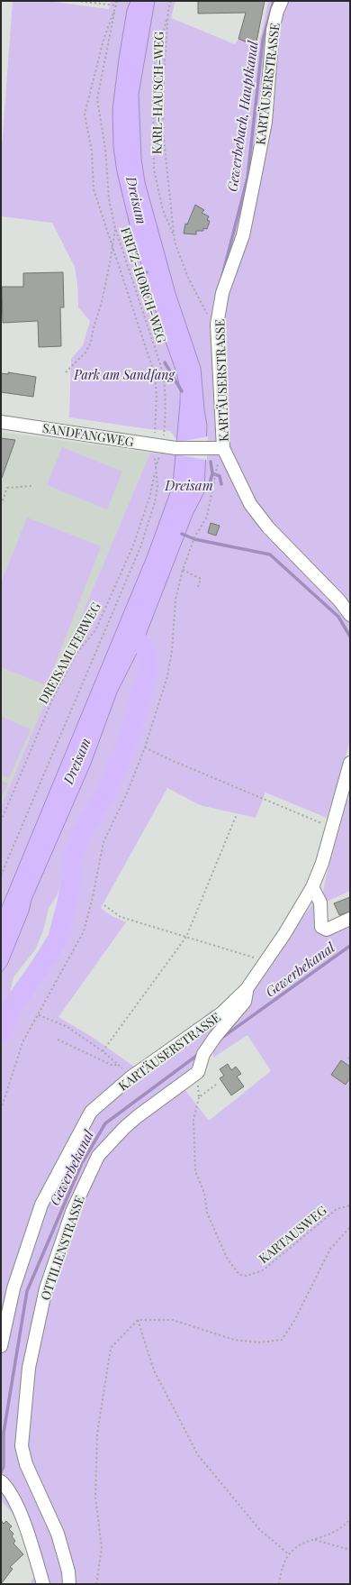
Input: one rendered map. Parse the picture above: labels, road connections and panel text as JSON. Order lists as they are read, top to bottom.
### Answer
{
  "streets": {
    "street": ["KARTÄUSERSTRASSE", "SANDFANGWEG", "OTTILIENSTRASSE"],
    "path": [
      "KARL-HAUSCH-WEG",
      "FRITZ-HORCH-WEG",
      "DREISAMUFERWEG",
      "KARTAUSWEG"
    ]
  },
  "crossings": [
    ["KARTÄUSERSTRASSE", "KARL-HAUSCH-WEG"],
    ["KARTÄUSERSTRASSE", "SANDFANGWEG"],
    ["FRITZ-HORCH-WEG", "SANDFANGWEG"]
  ],
  "water": ["Gewerbebach, Hauptkanal", "Dreisam", "Gewerbekanal"],
  "parks": ["Park am Sandfang"]
}
